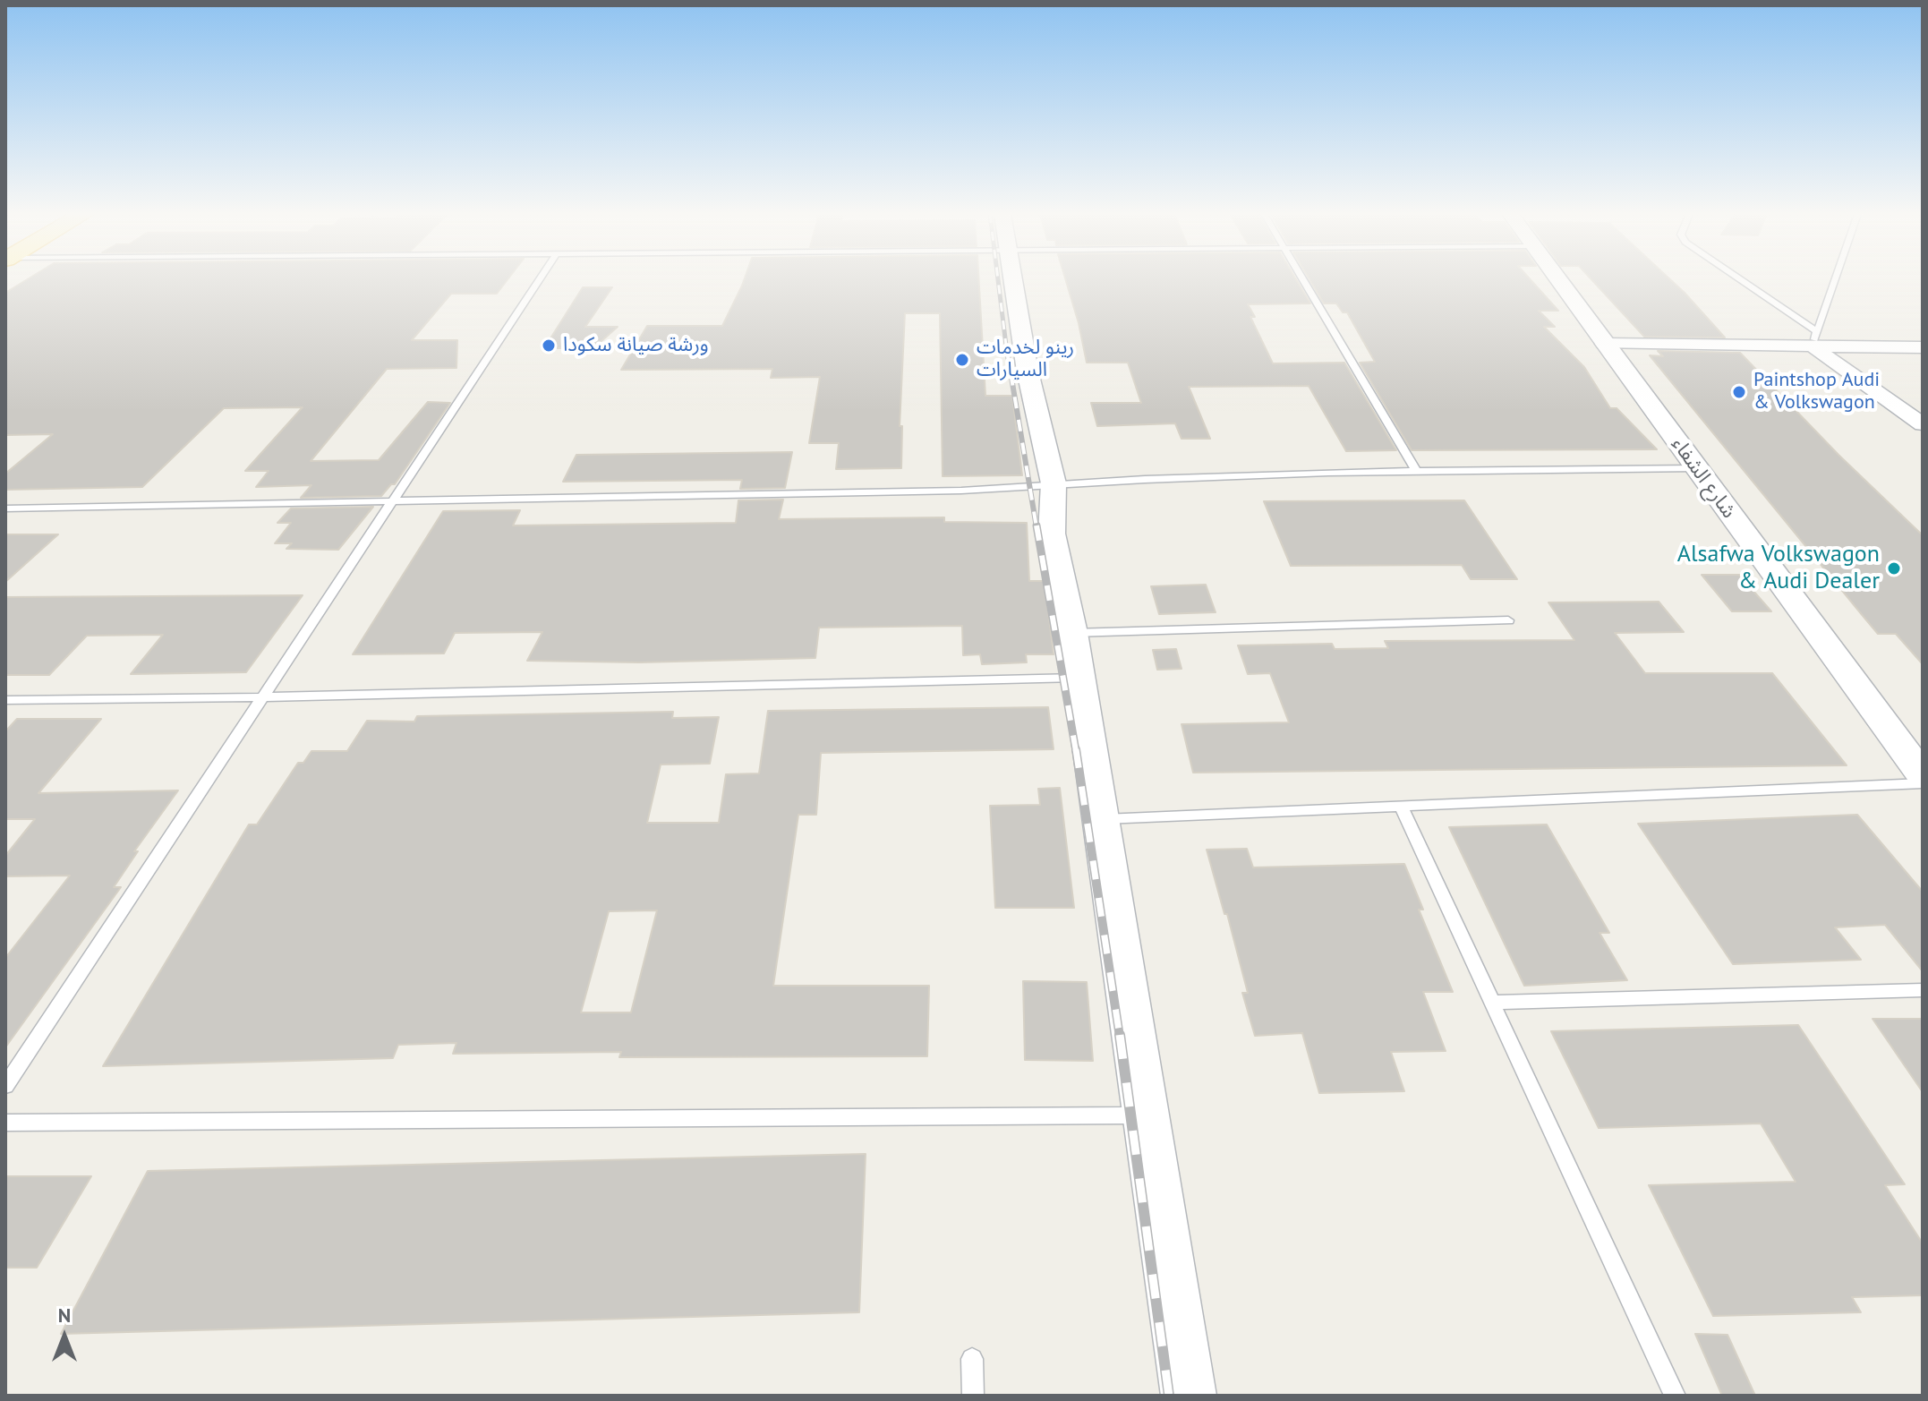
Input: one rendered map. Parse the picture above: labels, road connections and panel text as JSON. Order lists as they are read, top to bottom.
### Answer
{
  "streets": {
    "street": ["شارع الشفاء"]
  },
  "places": [
    "ورشة صيانة سكودا",
    "رينو لخدمات السيارات",
    "Paintshop Audi & Volkswagon",
    "Alsafwa Volkswagon & Audi Dealer"
  ],
  "north": "top"
}
